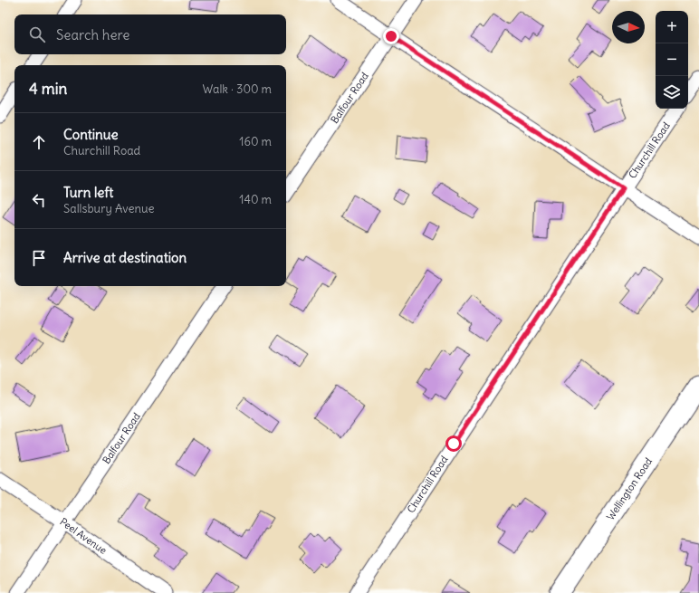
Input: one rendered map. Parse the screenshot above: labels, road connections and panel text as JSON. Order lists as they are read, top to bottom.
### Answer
{
  "streets": {
    "main road": ["Wellington Road"],
    "street": ["Balfour Road", "Churchill Road", "Peel Avenue"]
  },
  "crossings": [
    ["Balfour Road", "Peel Avenue"]
  ],
  "north": "right",
  "page": {
    "map_buttons": ["+", "−"],
    "search": "Search here",
    "heading": ["4 min", "Walk · 300 m"],
    "list": [
      ["Continue", "Churchill Road", "160 m"],
      ["Turn left", "Sallsbury Avenue", "140 m"],
      "Arrive at destination"
    ]
  }
}
